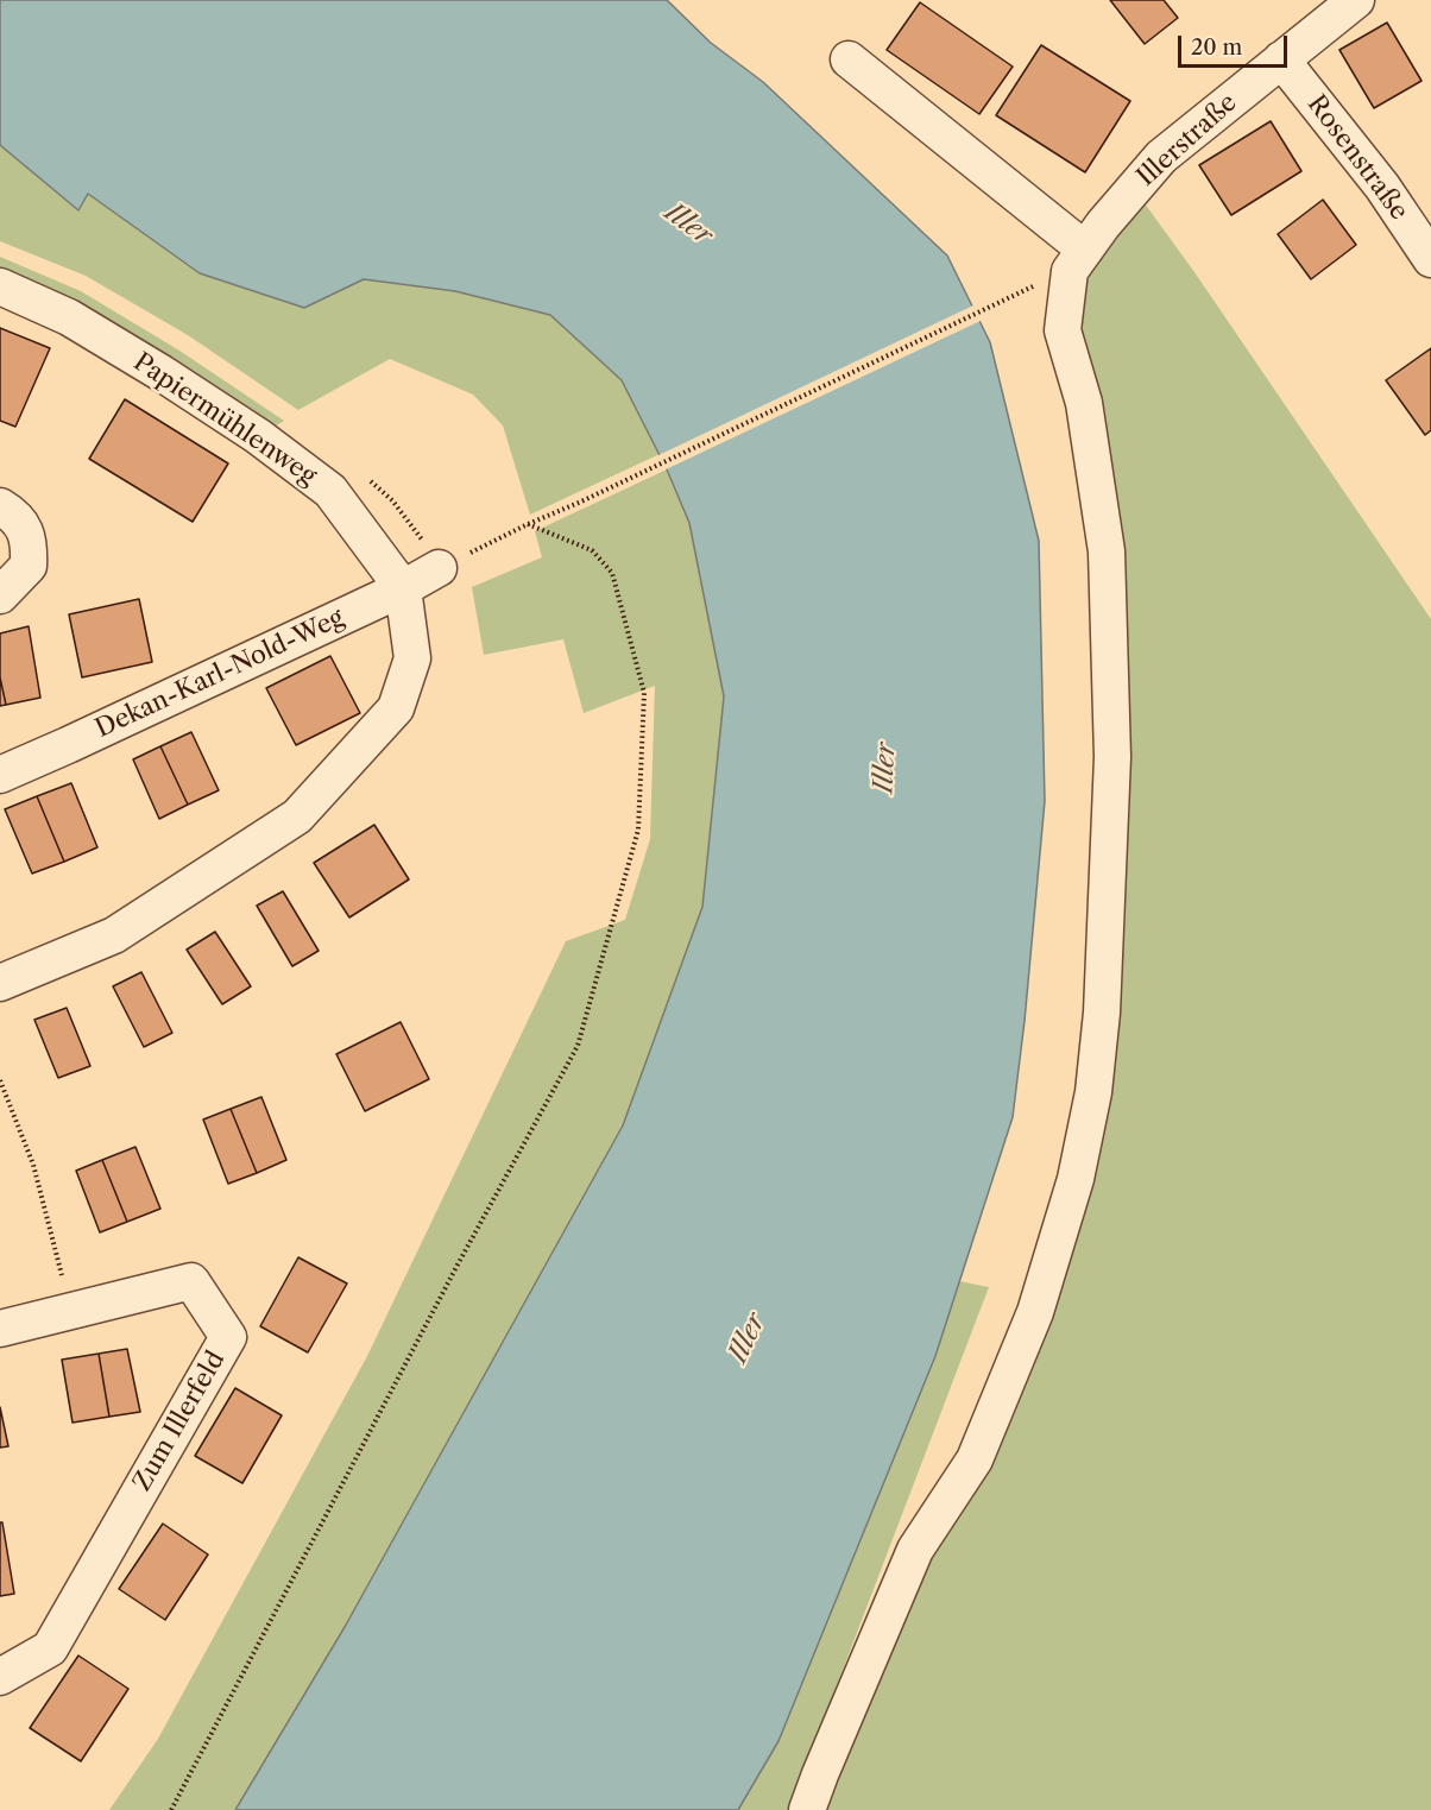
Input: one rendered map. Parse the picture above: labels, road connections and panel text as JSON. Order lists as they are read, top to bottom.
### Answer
{
  "streets": {
    "street": [
      "Illerstraße",
      "Rosenstraße",
      "Papiermühlenweg",
      "Dekan-Karl-Nold-Weg",
      "Zum Illerfeld"
    ]
  },
  "crossings": [
    ["Illerstraße", "Rosenstraße"],
    ["Papiermühlenweg", "Dekan-Karl-Nold-Weg"]
  ],
  "water": ["Iller"],
  "scale_bar": "20 m"
}
